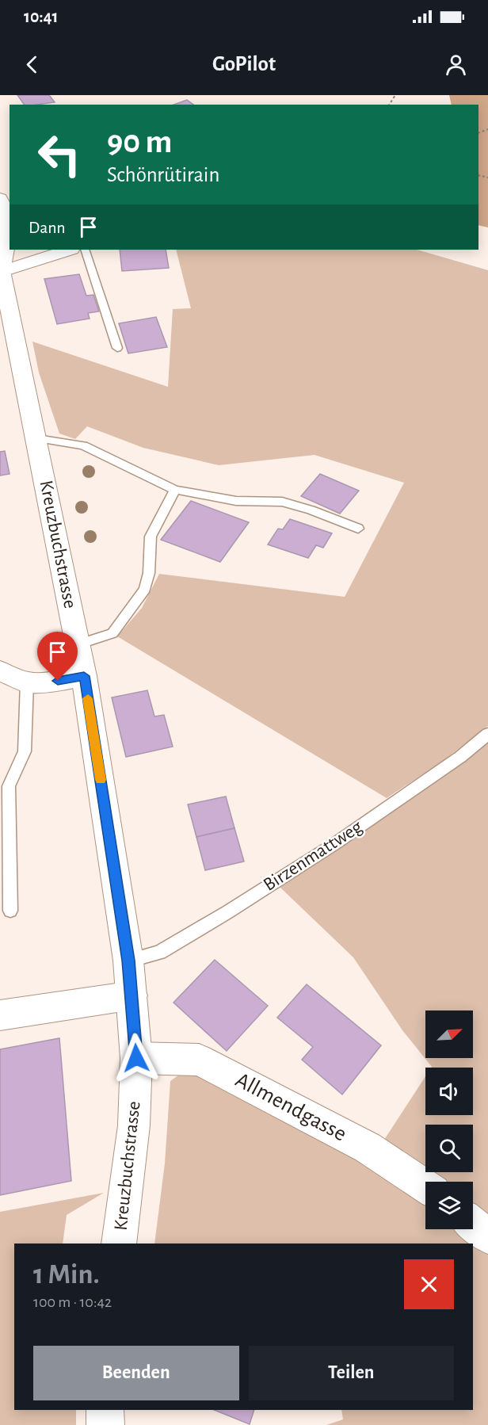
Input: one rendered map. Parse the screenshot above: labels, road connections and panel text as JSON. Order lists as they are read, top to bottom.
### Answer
{
  "streets": {
    "street": ["Kreuzbuchstrasse", "Allmendgasse"],
    "lane": ["Birzenmattweg"]
  },
  "crossings": [
    ["Kreuzbuchstrasse", "Birzenmattweg"],
    ["Kreuzbuchstrasse", "Allmendgasse"]
  ],
  "north": "top right",
  "page": {
    "status": "10:41",
    "header": "GoPilot",
    "turn": ["90 m", "Schönrütirain"],
    "then": "Dann",
    "heading": ["1 Min.", "100 m · 10:42"],
    "buttons": ["Beenden", "Teilen"]
  }
}
